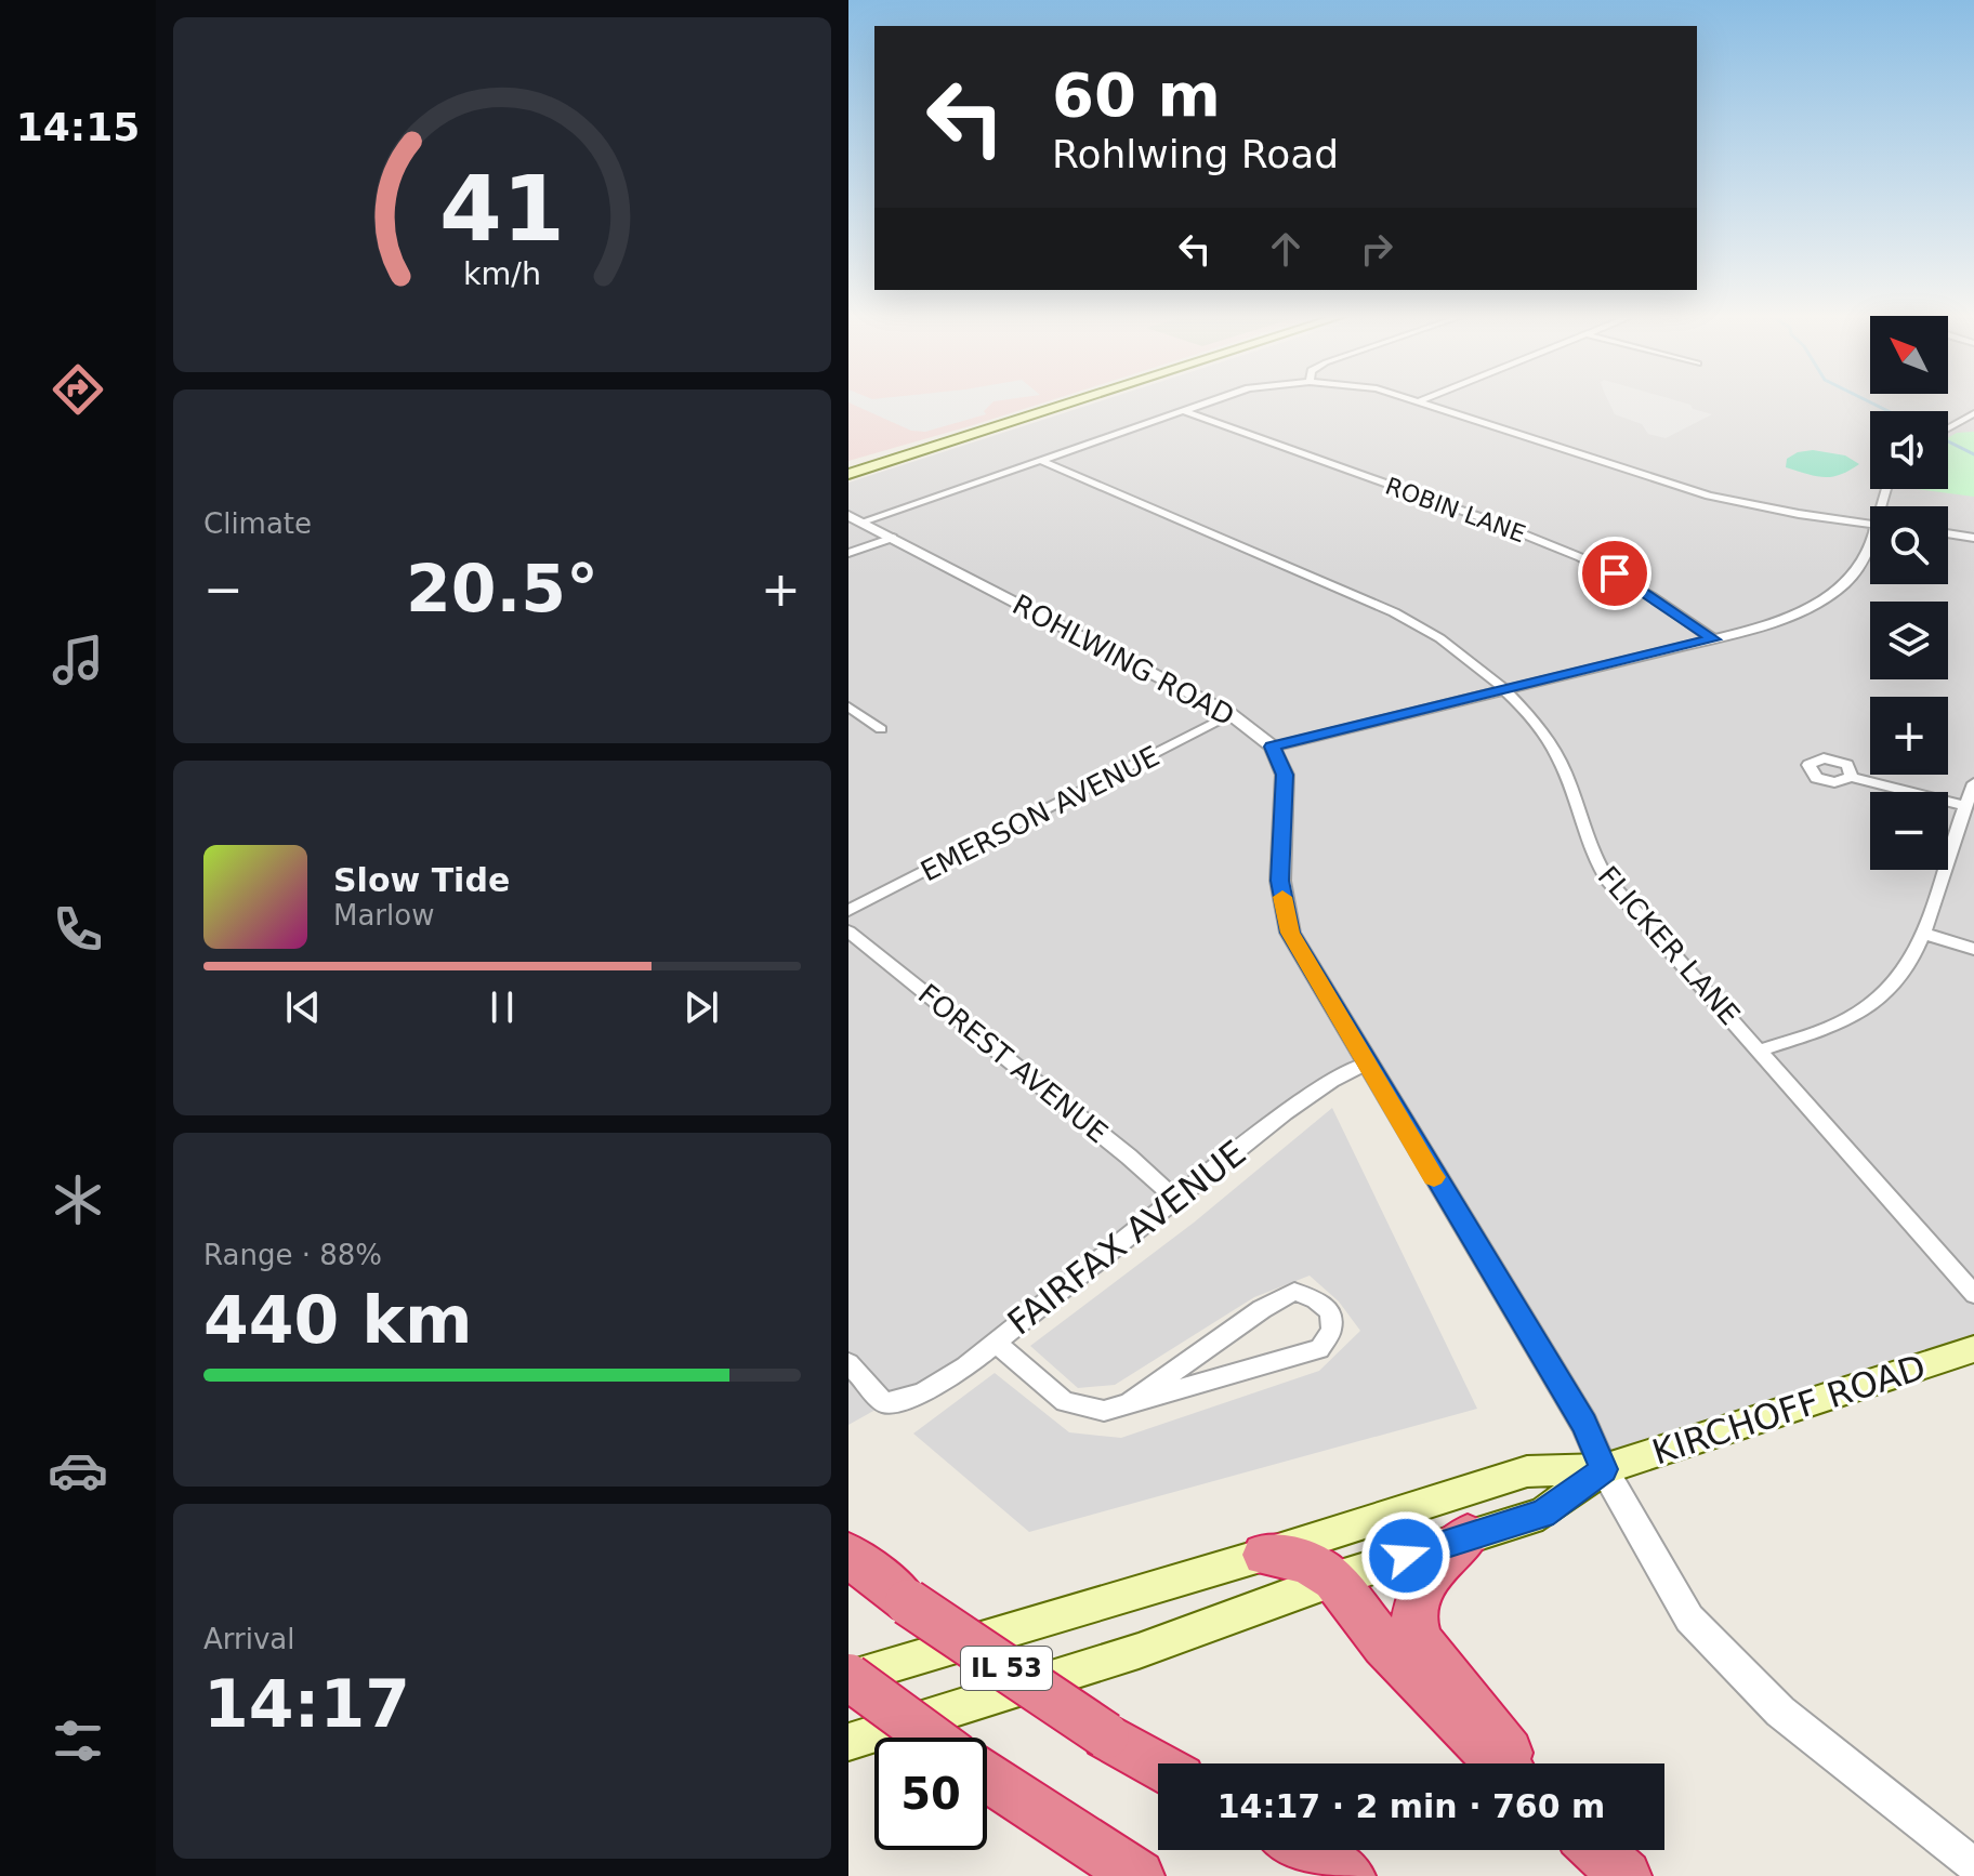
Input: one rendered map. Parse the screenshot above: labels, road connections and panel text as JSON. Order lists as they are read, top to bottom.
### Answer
{
  "streets": {
    "highway": ["IL 53"],
    "main road": ["KIRCHOFF ROAD"],
    "street": [
      "ROBIN LANE",
      "ROHLWING ROAD",
      "EMERSON AVENUE",
      "FLICKER LANE",
      "FOREST AVENUE",
      "FAIRFAX AVENUE"
    ]
  },
  "crossings": [
    ["ROHLWING ROAD", "EMERSON AVENUE"],
    ["FOREST AVENUE", "FAIRFAX AVENUE"]
  ],
  "north": "top left",
  "page": {
    "tabs": "14:15",
    "turn": ["60 m", "Rohlwing Road"],
    "map_buttons": ["+", "−"],
    "tile": [
      "Climate",
      ["Range · 88%", "440 km"],
      ["Arrival", "14:17"]
    ],
    "heat": ["−", "20.5°", "+"],
    "song": ["Slow Tide", "Marlow"],
    "limit": "50",
    "trip": "14:17 · 2 min · 760 m",
    "gauge": ["41", "km/h"]
  }
}
